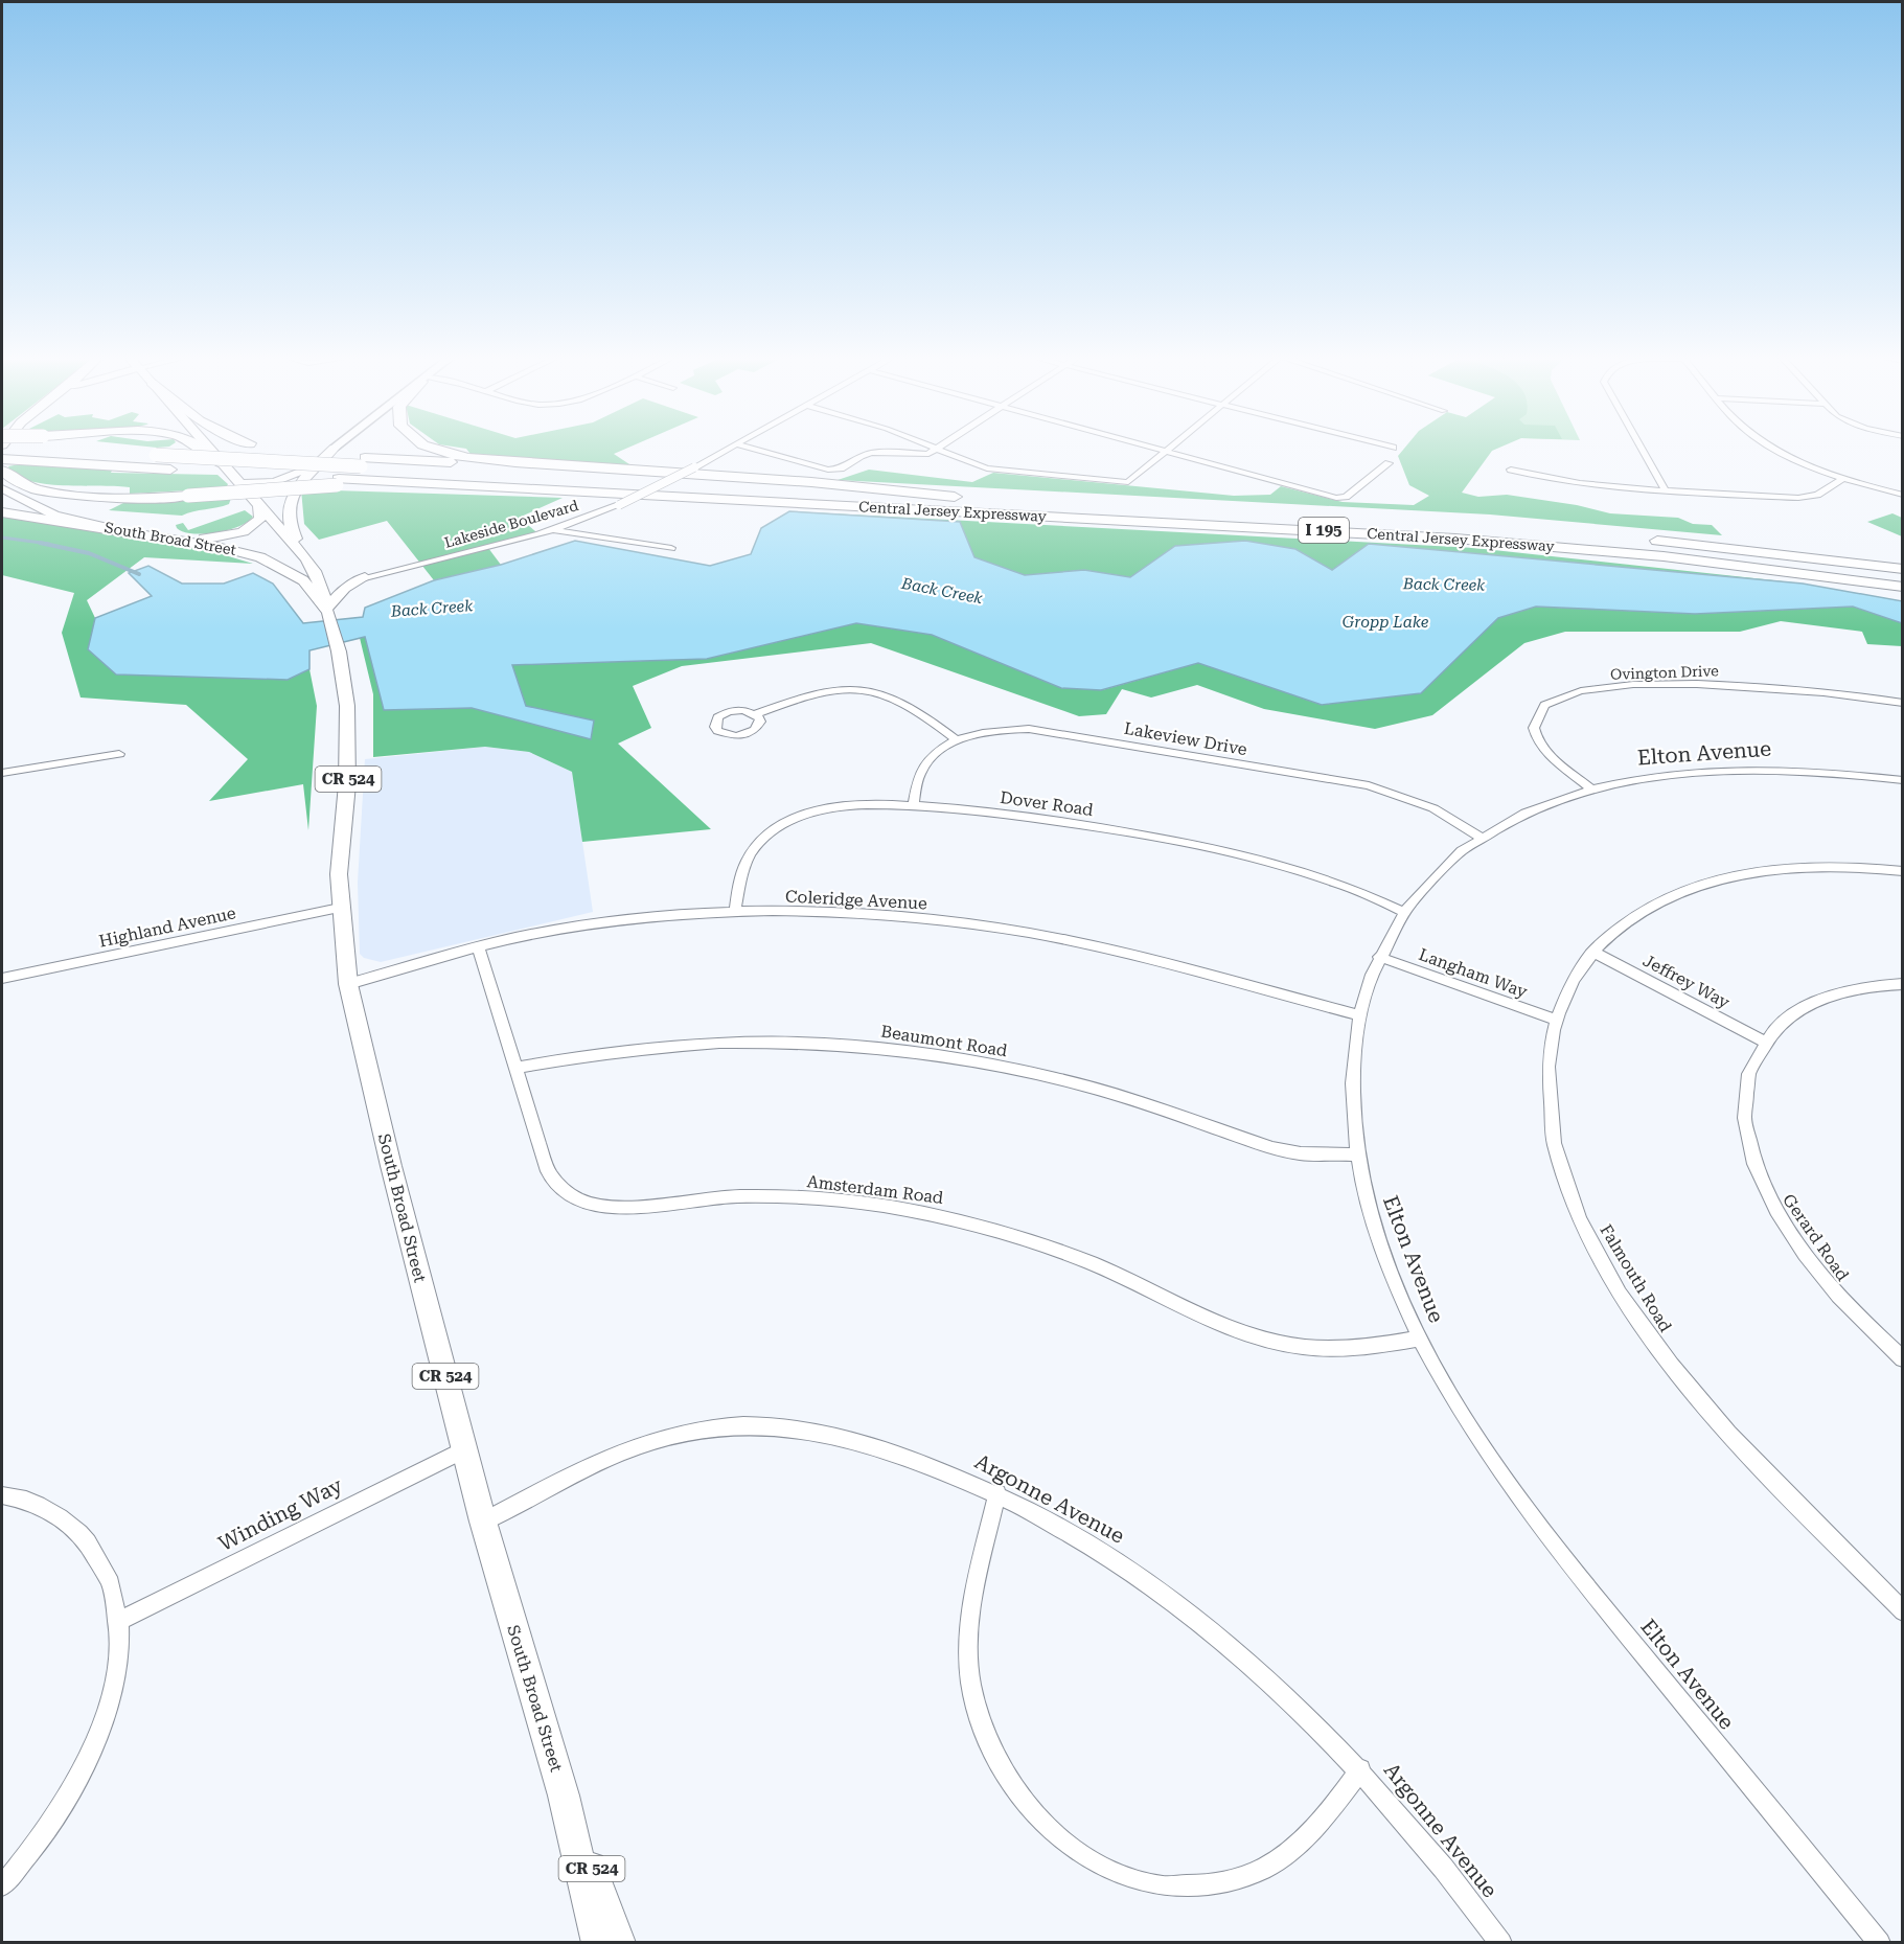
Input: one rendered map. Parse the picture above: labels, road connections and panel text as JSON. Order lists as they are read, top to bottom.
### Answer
{
  "streets": {
    "highway": ["Central Jersey Expressway", "I 195"],
    "main road": ["South Broad Street", "CR 524"],
    "street": [
      "Lakeside Boulevard",
      "Ovington Drive",
      "Lakeview Drive",
      "Elton Avenue",
      "Dover Road",
      "Coleridge Avenue",
      "Highland Avenue",
      "Langham Way",
      "Jeffrey Way",
      "Beaumont Road",
      "Amsterdam Road",
      "Gerard Road",
      "Falmouth Road",
      "Argonne Avenue",
      "Winding Way"
    ]
  },
  "crossings": [
    ["South Broad Street", "Coleridge Avenue"],
    ["South Broad Street", "Highland Avenue"],
    ["South Broad Street", "Argonne Avenue"],
    ["South Broad Street", "Winding Way"],
    ["Ovington Drive", "Elton Avenue"],
    ["Lakeview Drive", "Elton Avenue"],
    ["Lakeview Drive", "Dover Road"],
    ["Elton Avenue", "Dover Road"],
    ["Elton Avenue", "Coleridge Avenue"],
    ["Elton Avenue", "Langham Way"],
    ["Elton Avenue", "Beaumont Road"],
    ["Elton Avenue", "Amsterdam Road"],
    ["Dover Road", "Coleridge Avenue"],
    ["Coleridge Avenue", "Amsterdam Road"],
    ["Langham Way", "Falmouth Road"],
    ["Jeffrey Way", "Gerard Road"],
    ["Jeffrey Way", "Falmouth Road"],
    ["Beaumont Road", "Amsterdam Road"]
  ],
  "water": ["Back Creek", "Gropp Lake"]
}
